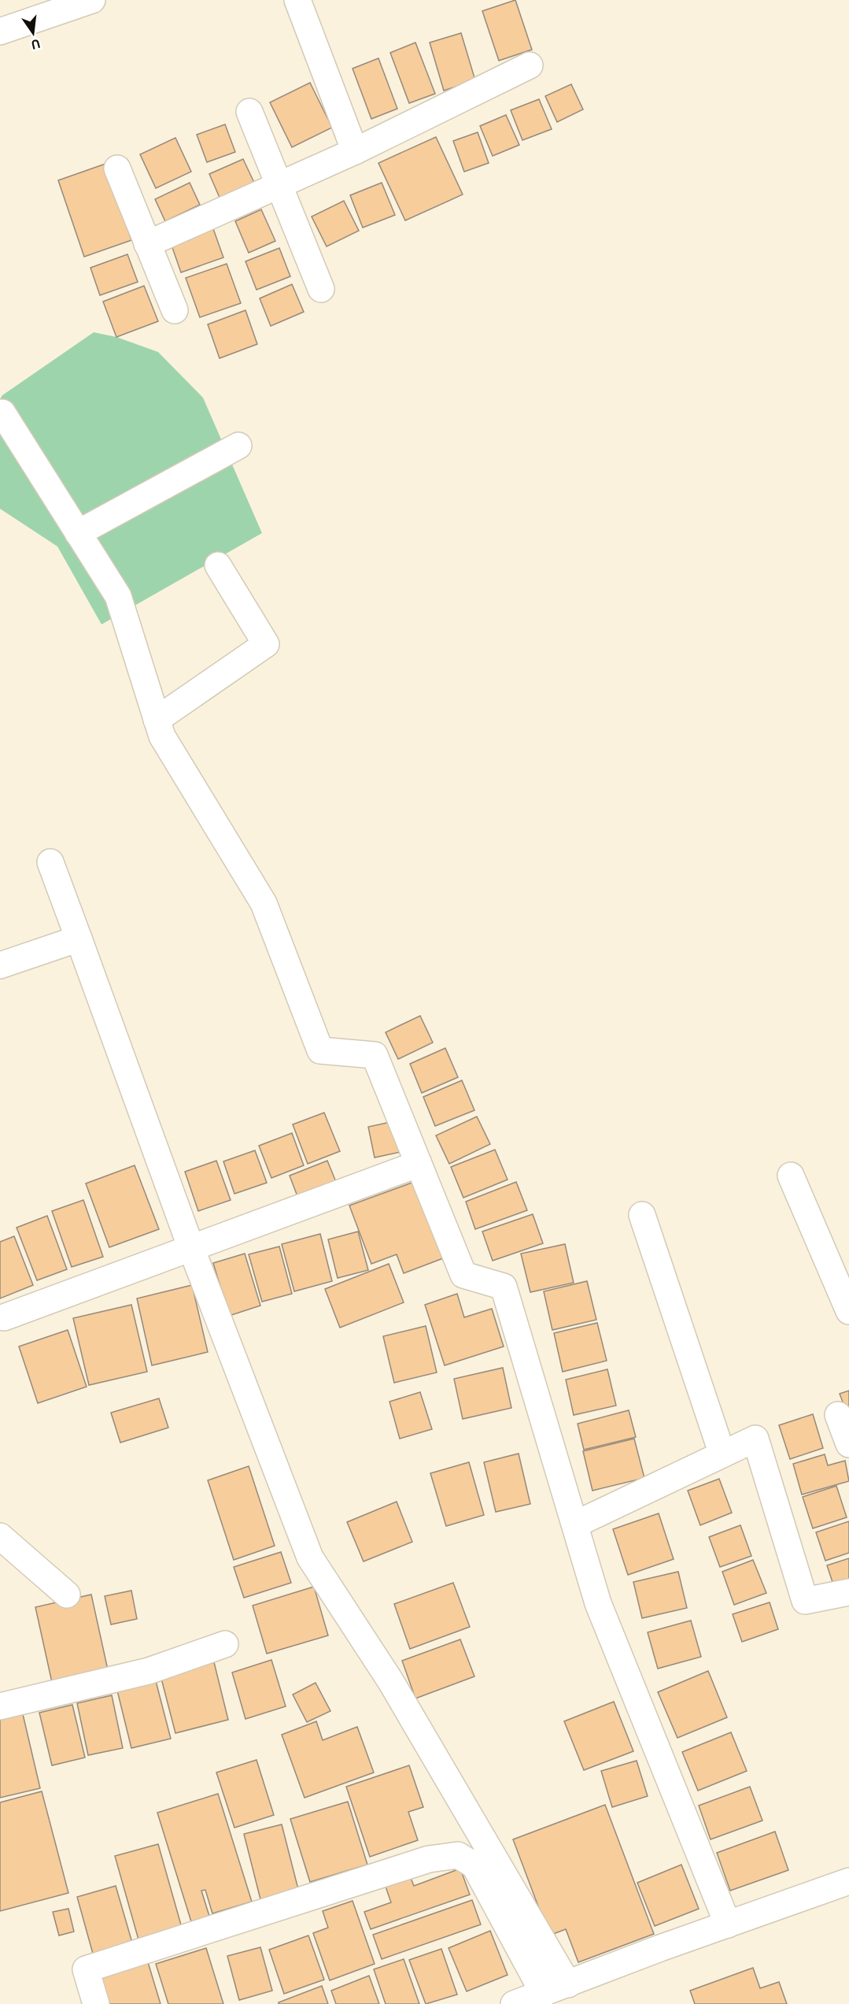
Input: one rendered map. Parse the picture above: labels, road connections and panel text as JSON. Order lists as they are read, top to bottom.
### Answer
{
  "north": "bottom"
}
